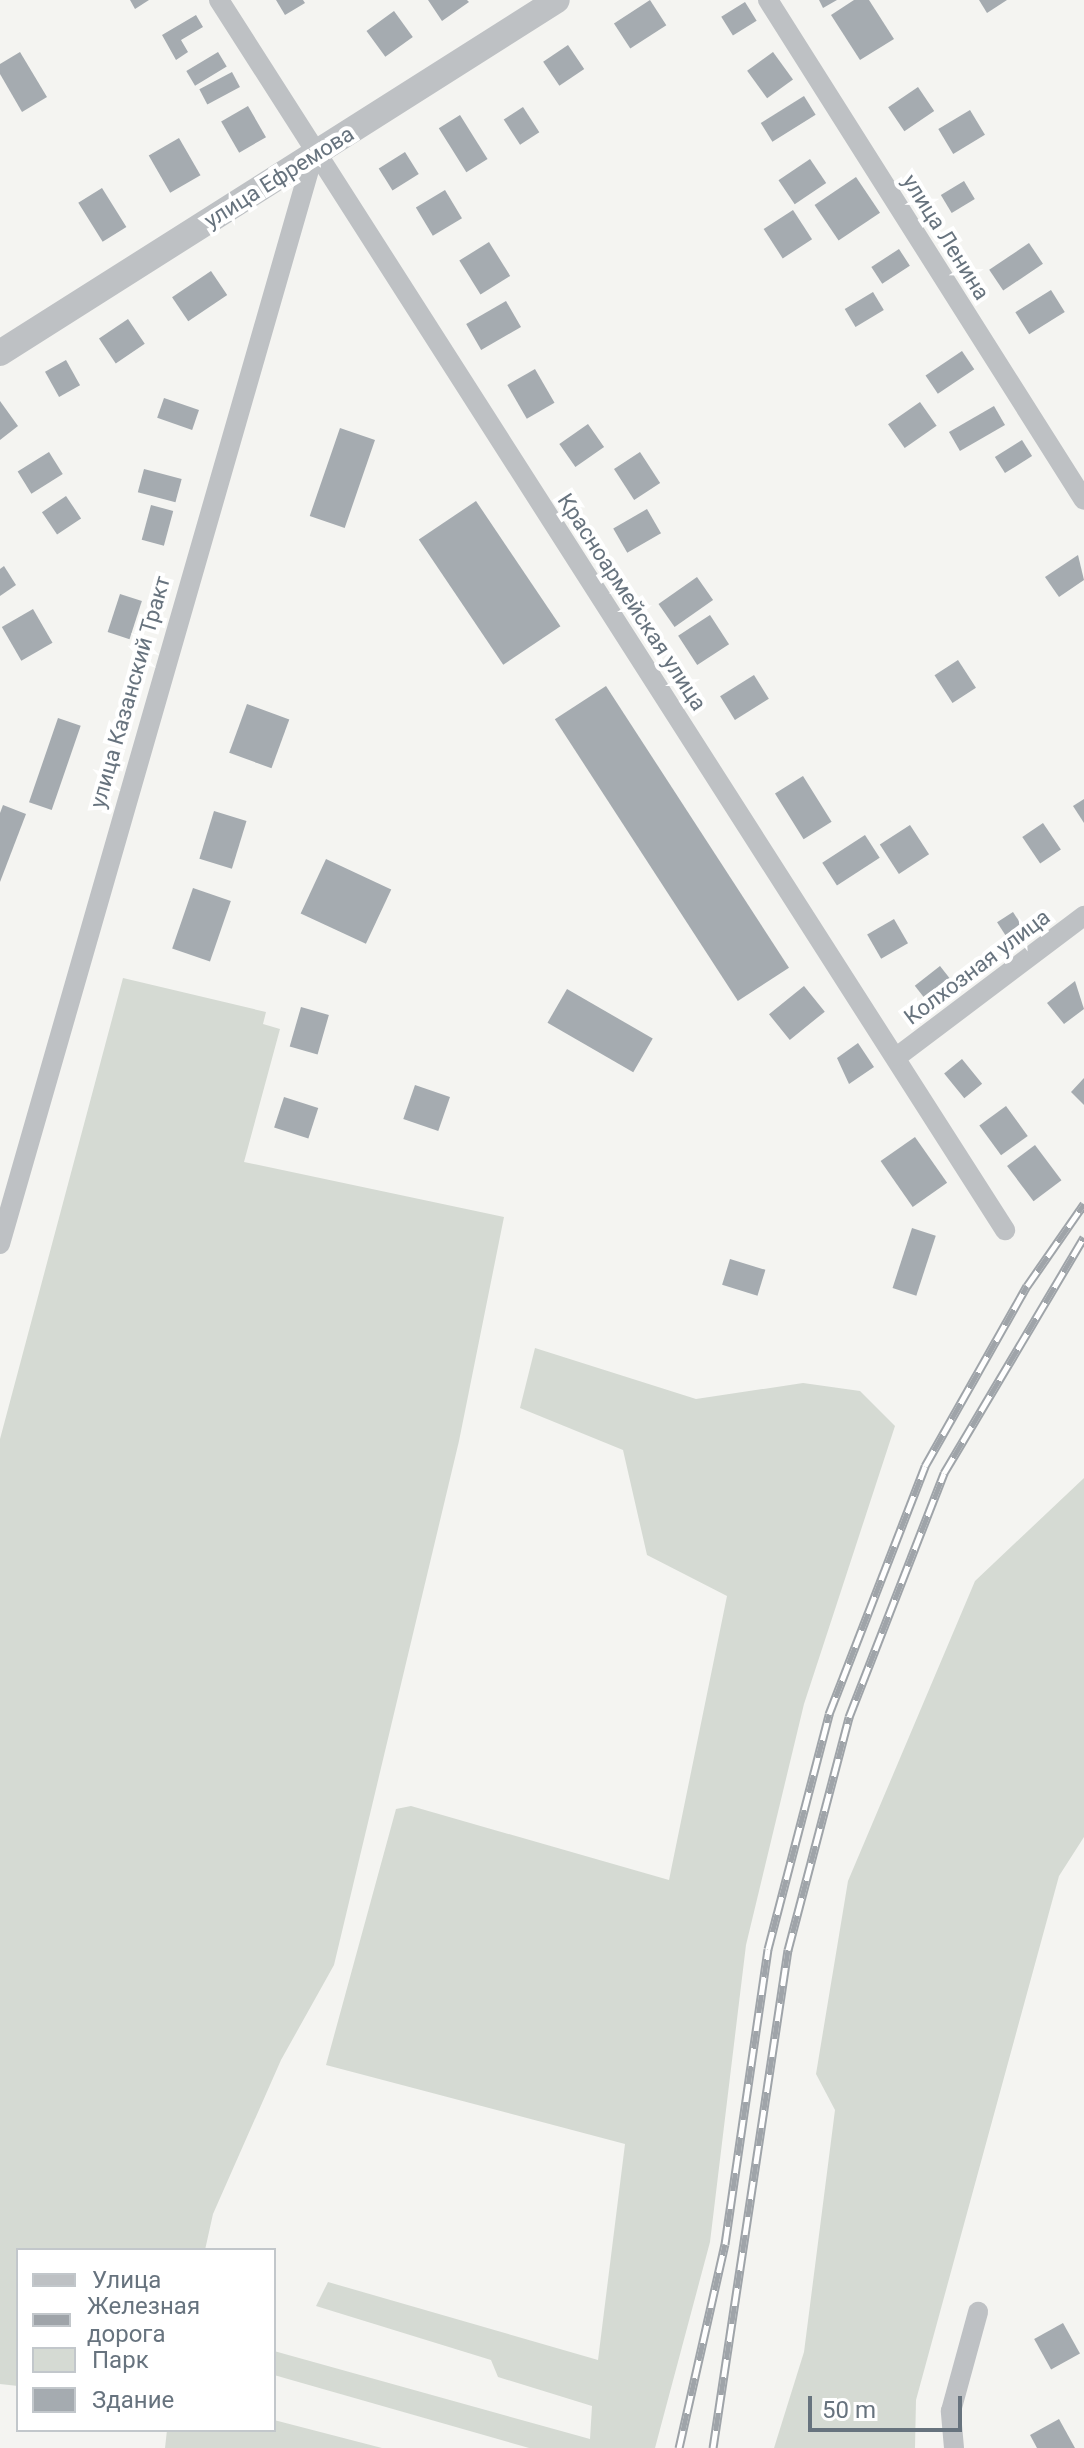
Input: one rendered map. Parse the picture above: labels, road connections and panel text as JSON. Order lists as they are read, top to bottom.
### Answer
{
  "streets": {
    "street": [
      "улица Ефремова",
      "улица Ленина",
      "Красноармейская улица",
      "улица Казанский Тракт",
      "Колхозная улица"
    ]
  },
  "crossings": [
    ["улица Ефремова", "Красноармейская улица"],
    ["улица Ефремова", "улица Казанский Тракт"],
    ["Красноармейская улица", "улица Казанский Тракт"],
    ["Красноармейская улица", "Колхозная улица"]
  ],
  "legend": [
    "Улица",
    "Железная дорога",
    "Парк",
    "Здание"
  ],
  "scale_bar": "50 m"
}
